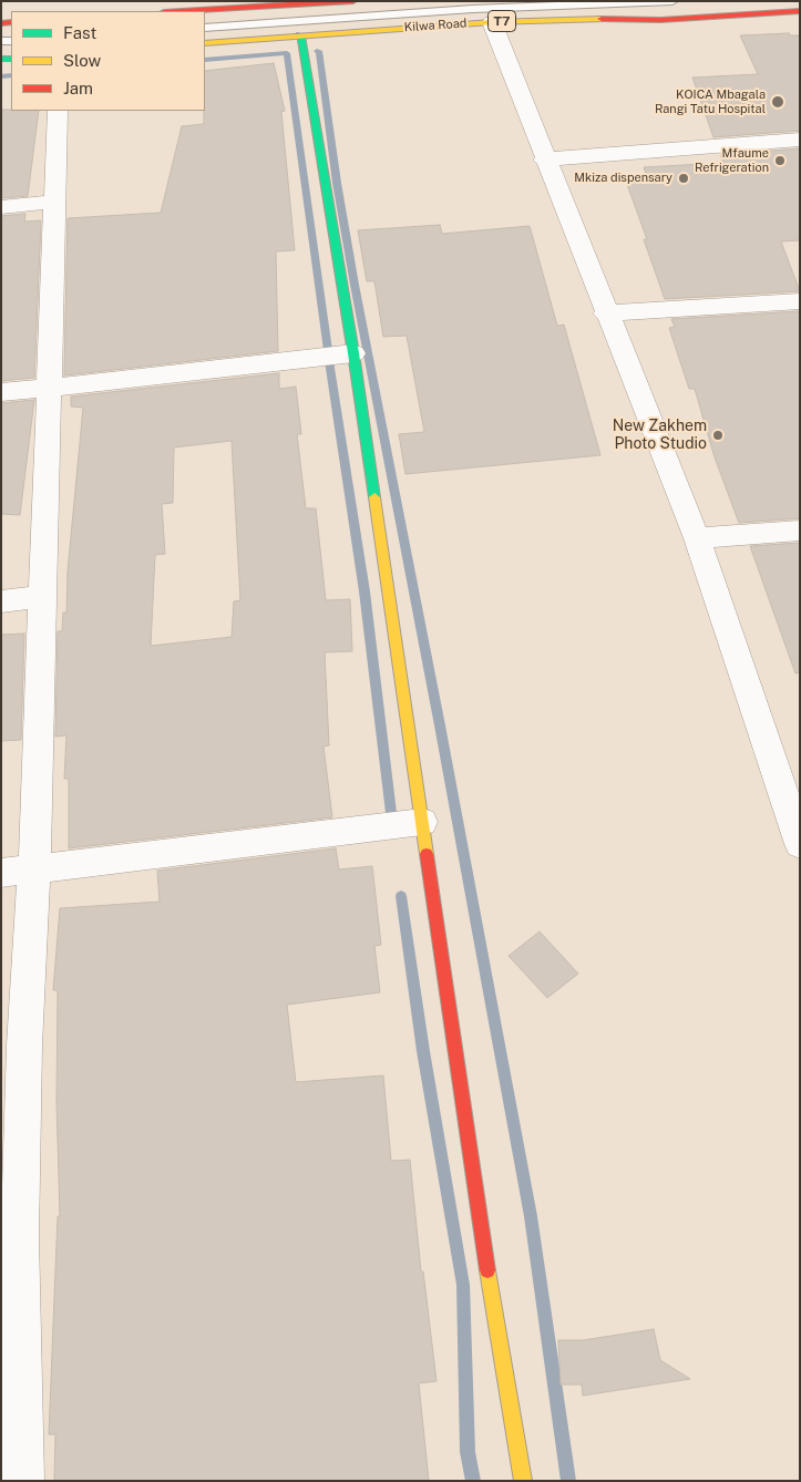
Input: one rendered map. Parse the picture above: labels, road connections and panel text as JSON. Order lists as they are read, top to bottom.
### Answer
{
  "streets": {
    "main road": ["T7", "Kilwa Road"]
  },
  "places": [
    "KOICA Mbagala Rangi Tatu Hospital",
    "Mfaume Refrigeration",
    "Mkiza dispensary",
    "New Zakhem Photo Studio"
  ],
  "legend": ["Fast", "Slow", "Jam"]
}
